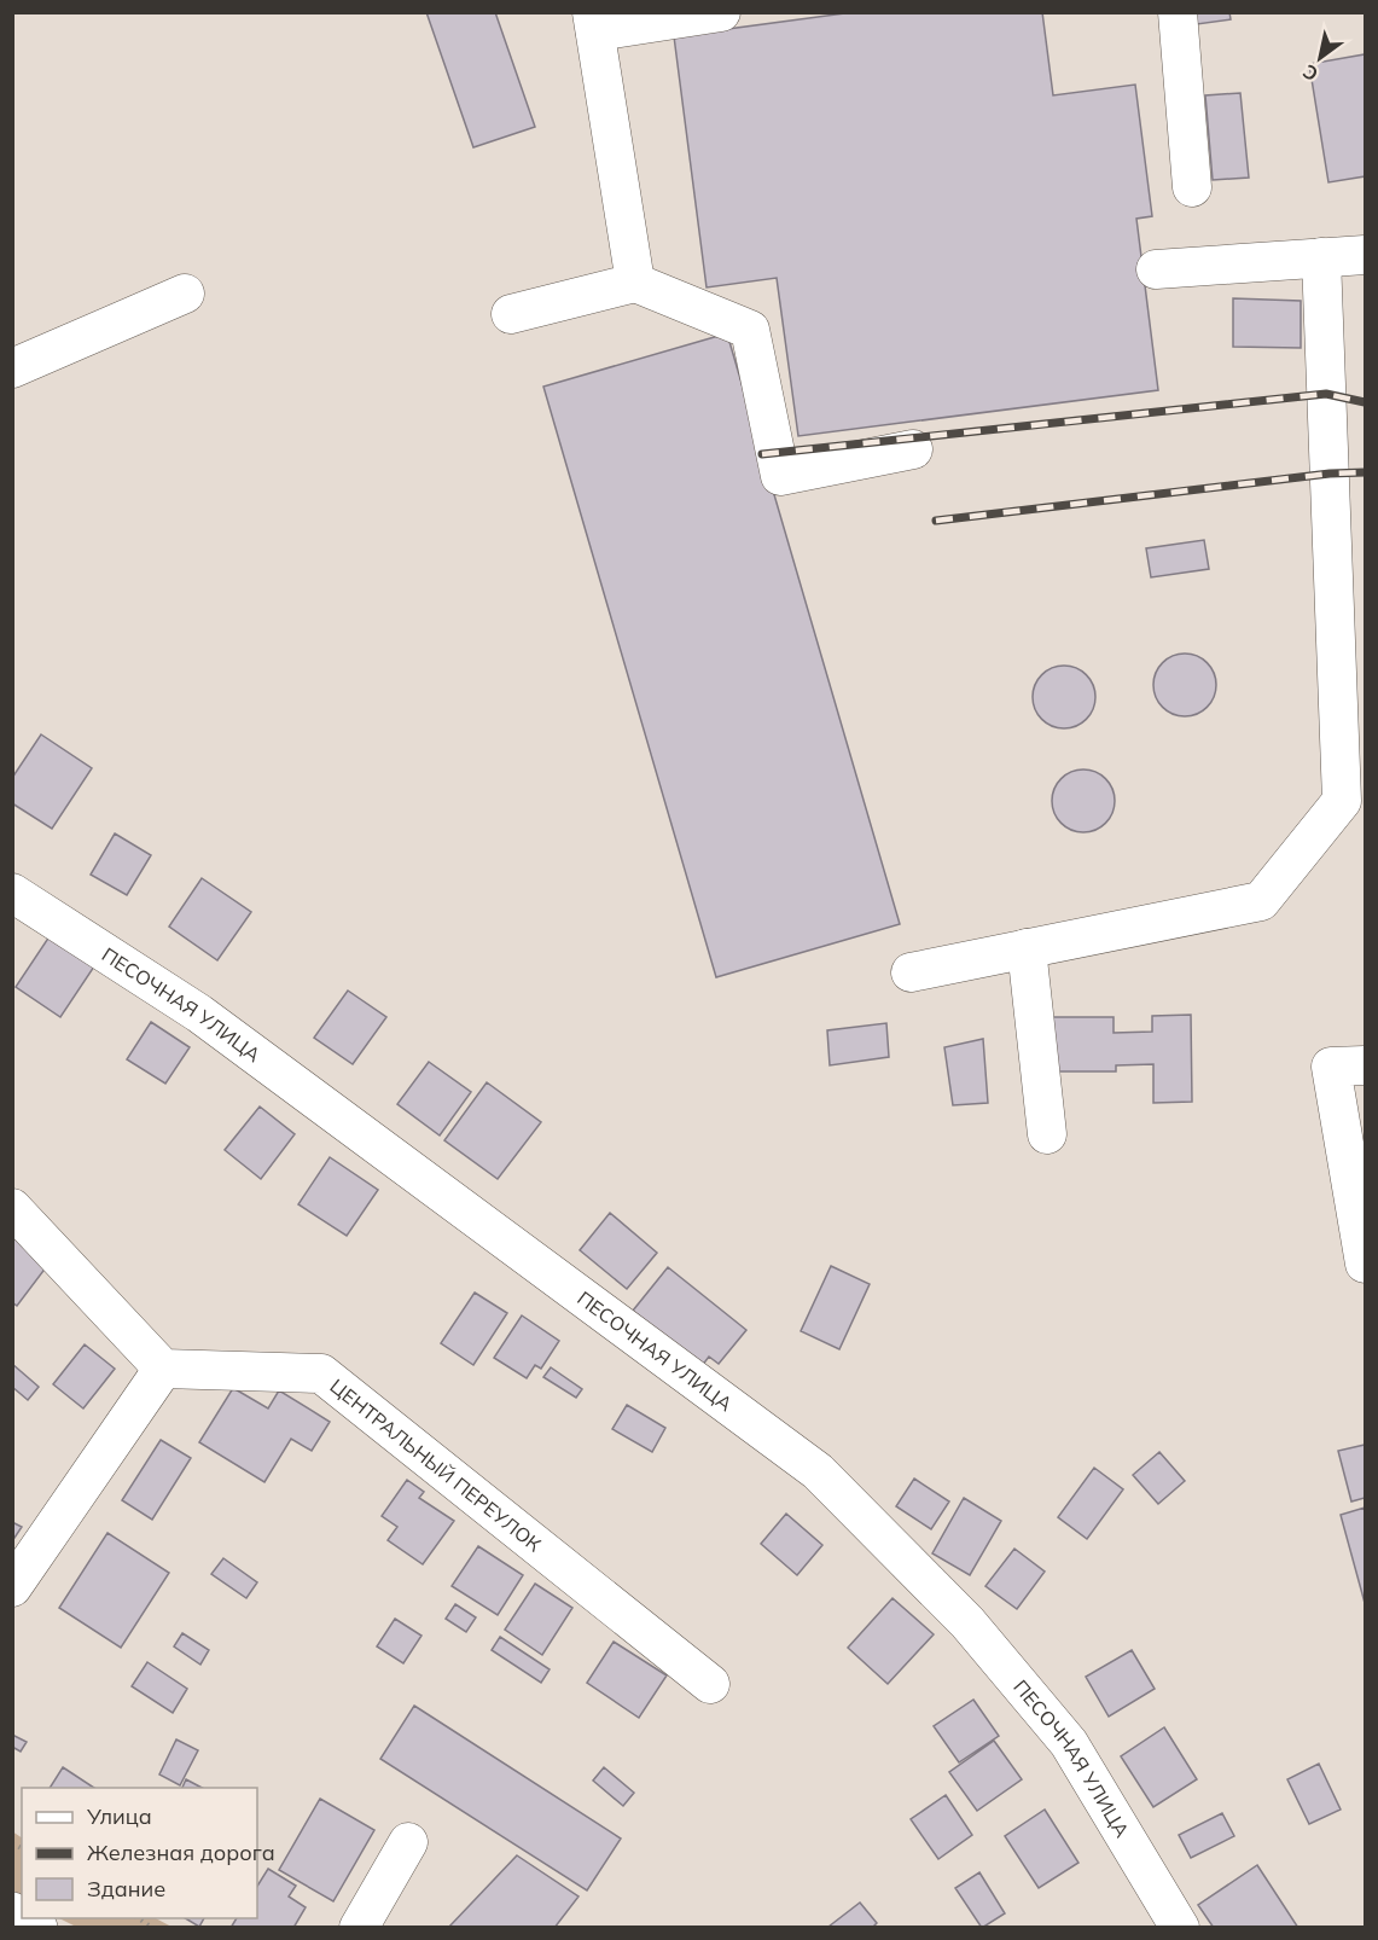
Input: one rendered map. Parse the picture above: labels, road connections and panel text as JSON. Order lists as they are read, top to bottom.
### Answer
{
  "streets": {
    "street": ["ПЕСОЧНАЯ УЛИЦА", "ЦЕНТРАЛЬНЫЙ ПЕРЕУЛОК"]
  },
  "legend": ["Улица", "Железная дорога", "Здание"],
  "north": "bottom left"
}
